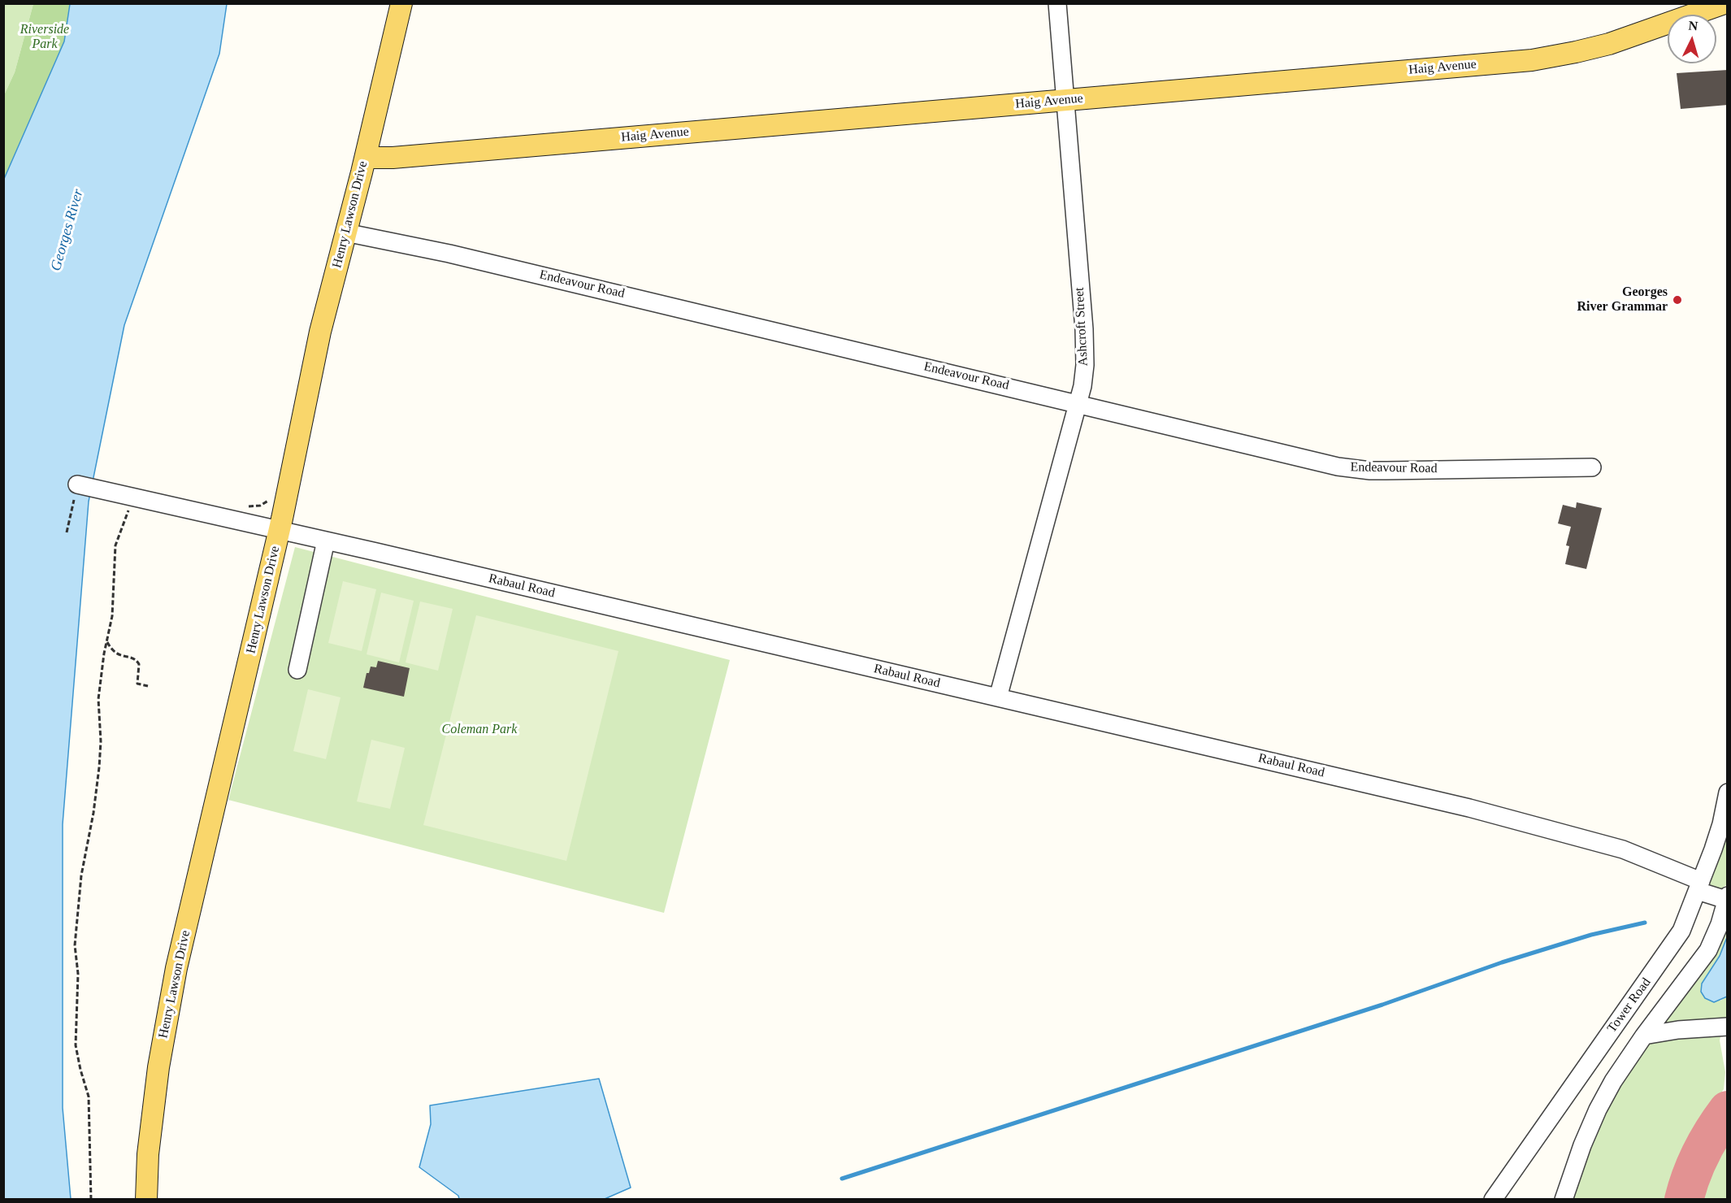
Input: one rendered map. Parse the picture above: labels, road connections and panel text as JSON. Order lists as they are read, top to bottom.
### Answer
{
  "streets": {
    "main road": ["Haig Avenue", "Henry Lawson Drive"],
    "street": [
      "Endeavour Road",
      "Ashcroft Street",
      "Rabaul Road",
      "Tower Road"
    ]
  },
  "crossings": [
    ["Haig Avenue", "Henry Lawson Drive"],
    ["Haig Avenue", "Ashcroft Street"],
    ["Henry Lawson Drive", "Endeavour Road"],
    ["Henry Lawson Drive", "Rabaul Road"],
    ["Endeavour Road", "Ashcroft Street"],
    ["Ashcroft Street", "Rabaul Road"],
    ["Rabaul Road", "Tower Road"]
  ],
  "water": ["Georges River"],
  "parks": ["Riverside Park", "Coleman Park"],
  "places": ["Georges River Grammar"],
  "north": "top"
}
